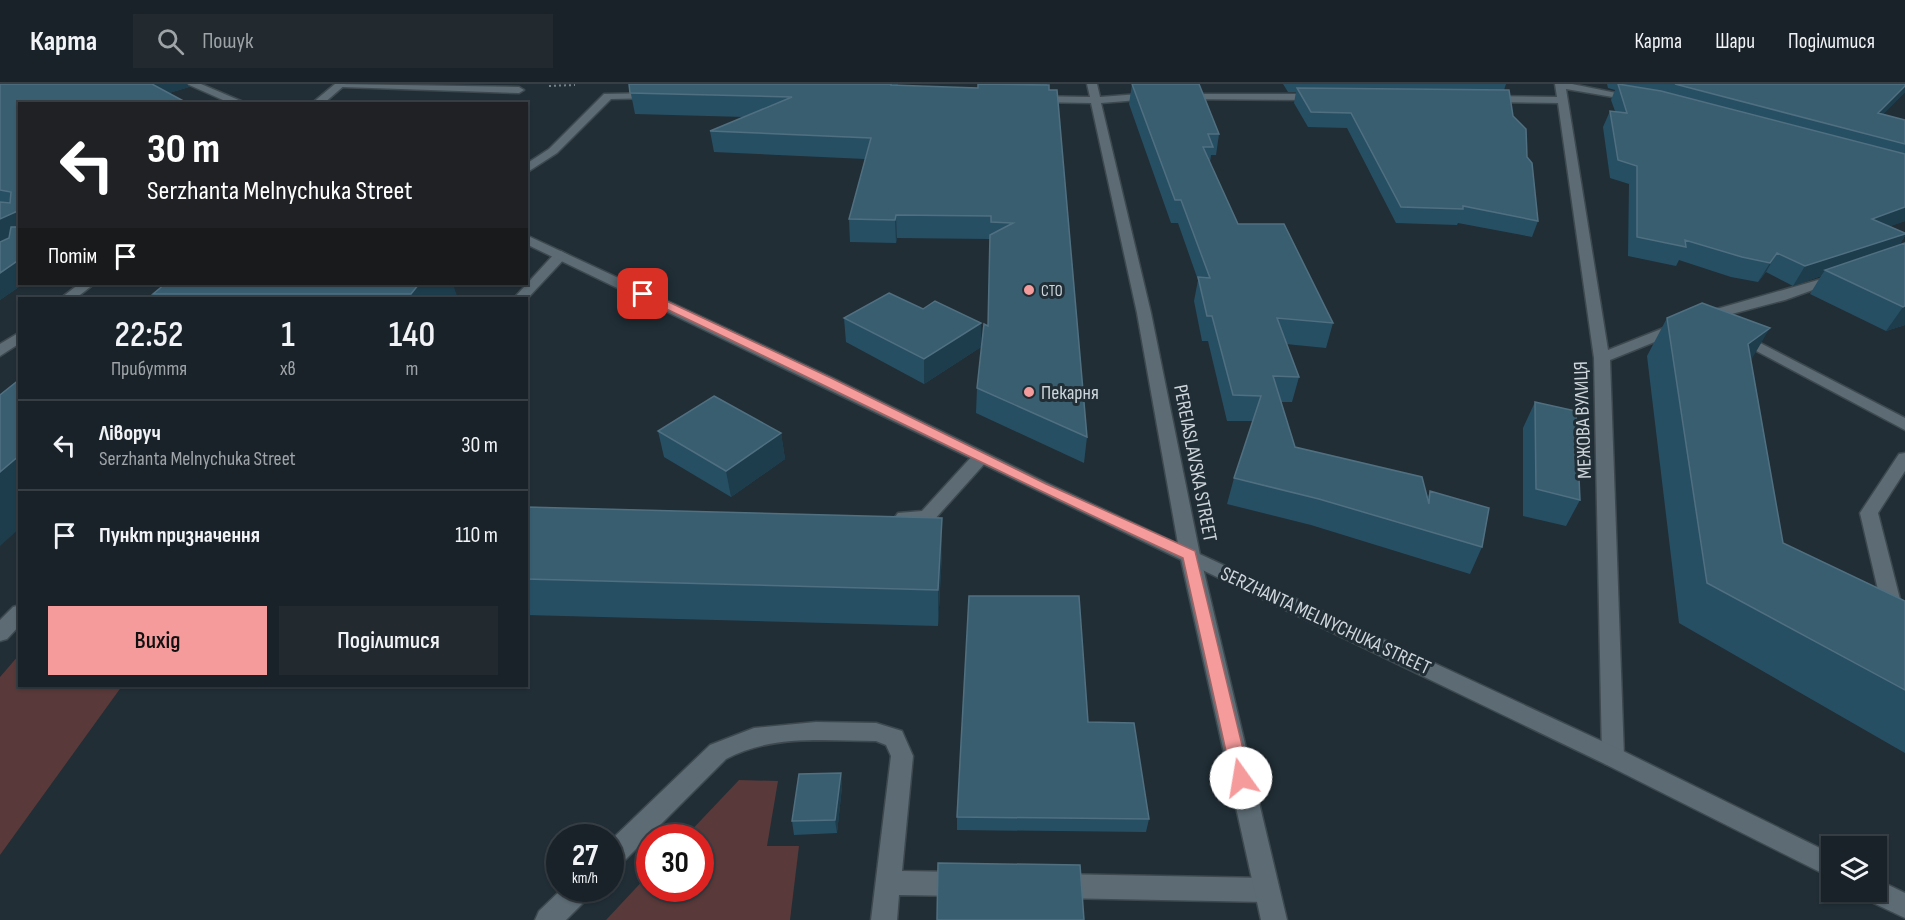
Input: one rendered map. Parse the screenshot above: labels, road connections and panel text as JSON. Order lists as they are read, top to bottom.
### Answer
{
  "streets": {
    "street": ["МЕЖОВА ВУЛИЦЯ", "PEREIASLAVSKA STREET", "SERZHANTA MELNYCHUKA STREET"]
  },
  "crossings": [
    ["МЕЖОВА ВУЛИЦЯ", "SERZHANTA MELNYCHUKA STREET"],
    ["PEREIASLAVSKA STREET", "SERZHANTA MELNYCHUKA STREET"]
  ],
  "places": ["СТО", "Пекарня"],
  "page": {
    "header": "Карта",
    "search": "Пошук",
    "nav": ["Карта", "Шари", "Поділитися"],
    "turn": ["30 m", "Serzhanta Melnychuka Street"],
    "then": "Потім",
    "eta": [
      "22:52",
      "Прибуття",
      "1",
      "хв",
      "140",
      "m"
    ],
    "list": [
      {
        "name": "Ліворуч",
        "note": "Serzhanta Melnychuka Street",
        "value": "30 m"
      },
      {
        "name": "Пункт призначення",
        "value": "110 m"
      }
    ],
    "buttons": ["Вихід", "Поділитися"],
    "speed": "27 km/h",
    "limit": "30"
  }
}
